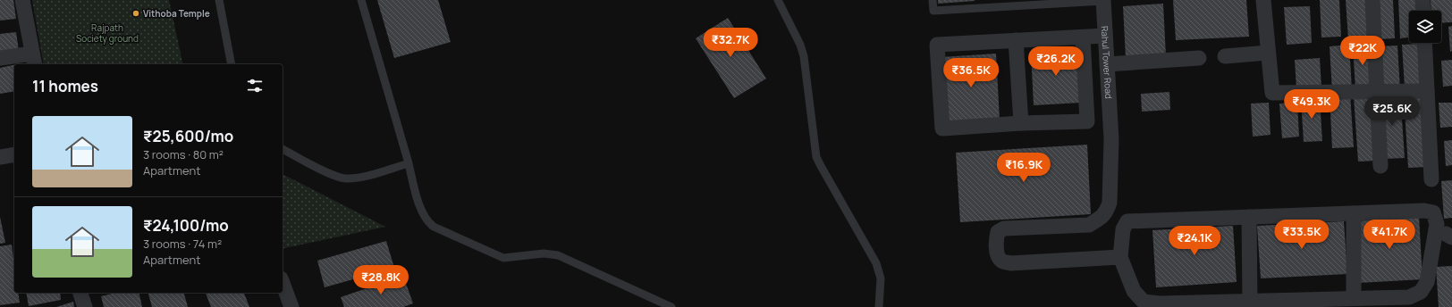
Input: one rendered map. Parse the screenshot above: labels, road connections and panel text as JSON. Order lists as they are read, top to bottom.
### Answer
{
  "streets": {
    "street": ["Rahul Tower Road"]
  },
  "parks": ["Rajpath Society ground"],
  "places": ["Vithoba Temple"],
  "page": {
    "price": [
      "₹32.7K",
      "₹22K",
      "₹26.2K",
      "₹36.5K",
      "₹49.3K",
      "₹25.6K",
      "₹16.9K",
      "₹33.5K",
      "₹41.7K",
      "₹24.1K",
      "₹28.8K"
    ],
    "heading": "11 homes",
    "list": [
      {
        "name": "₹25,600/mo",
        "note": "3 rooms · 80 m² · Apartment"
      },
      {
        "name": "₹24,100/mo",
        "note": "3 rooms · 74 m² · Apartment"
      }
    ]
  }
}
